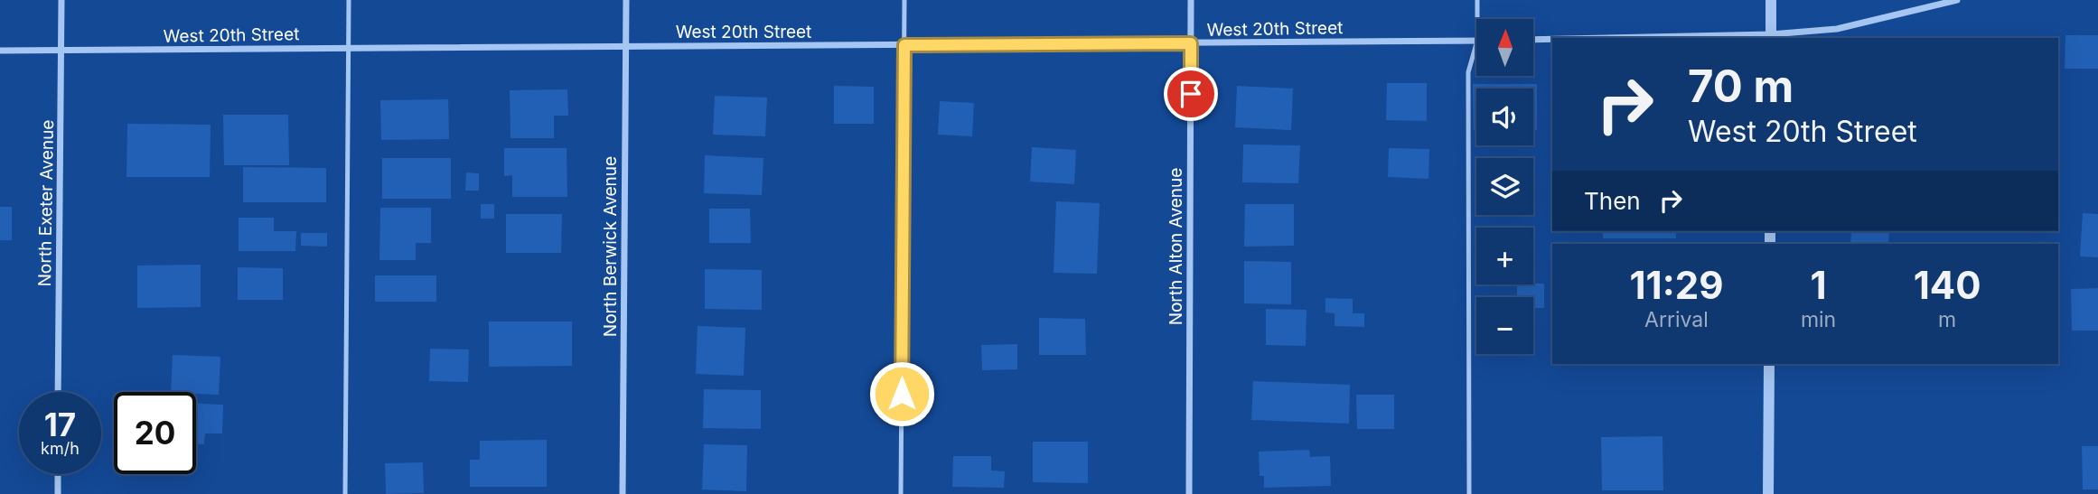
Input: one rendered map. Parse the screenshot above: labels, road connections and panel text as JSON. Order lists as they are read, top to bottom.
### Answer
{
  "streets": {
    "street": [
      "West 20th Street",
      "North Exeter Avenue",
      "North Berwick Avenue",
      "North Alton Avenue"
    ]
  },
  "crossings": [
    ["West 20th Street", "North Exeter Avenue"],
    ["West 20th Street", "North Berwick Avenue"],
    ["West 20th Street", "North Alton Avenue"]
  ],
  "north": "top",
  "page": {
    "map_buttons": ["+", "−"],
    "turn": ["70 m", "West 20th Street"],
    "then": "Then",
    "eta": [
      "11:29",
      "Arrival",
      "1",
      "min",
      "140",
      "m"
    ],
    "speed": "17 km/h",
    "limit": "20"
  }
}
